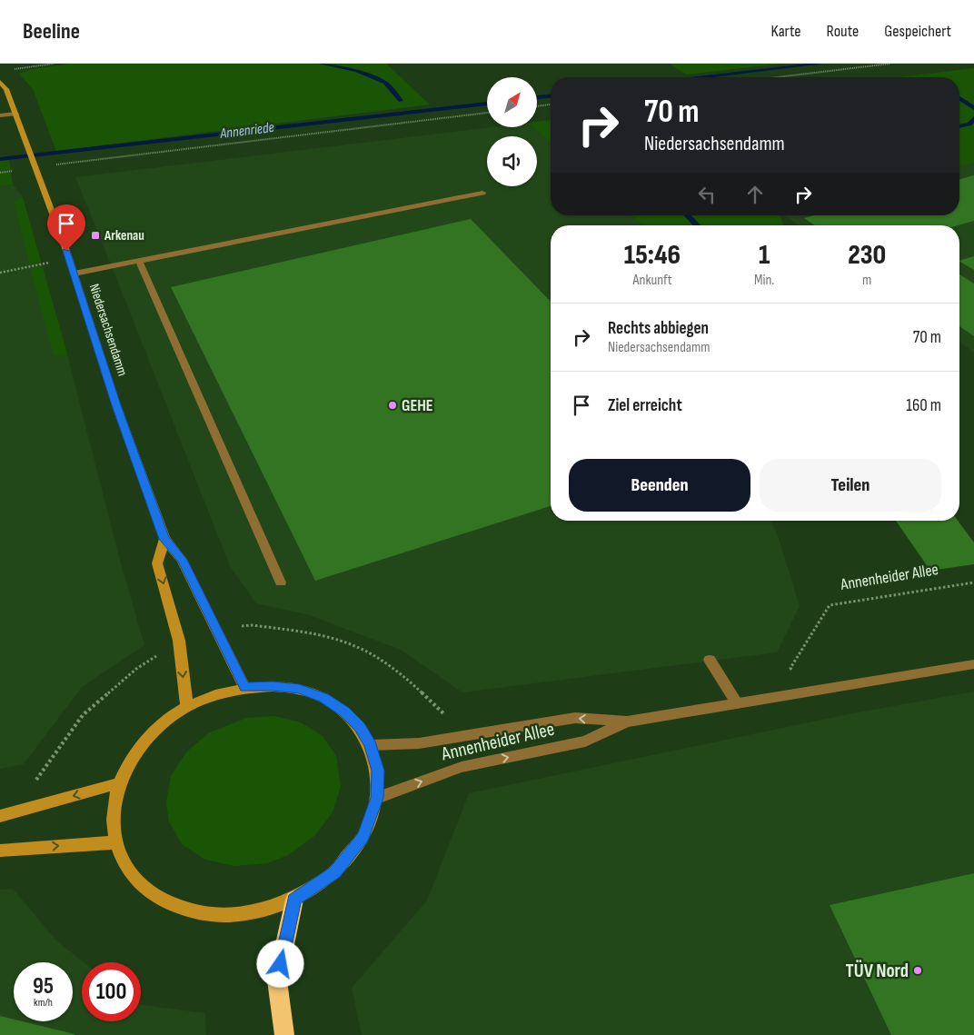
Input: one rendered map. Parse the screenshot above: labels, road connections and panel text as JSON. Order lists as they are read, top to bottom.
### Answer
{
  "streets": {
    "main road": ["Niedersachsendamm"],
    "street": ["Annenheider Allee"]
  },
  "water": ["Annenriede"],
  "places": {
    "transit": ["Arkenau"],
    "other": ["GEHE", "TÜV Nord"]
  },
  "north": "top right",
  "page": {
    "header": "Beeline",
    "nav": ["Karte", "Route", "Gespeichert"],
    "turn": ["70 m", "Niedersachsendamm"],
    "eta": [
      "15:46",
      "Ankunft",
      "1",
      "Min.",
      "230",
      "m"
    ],
    "list": [
      {
        "name": "Rechts abbiegen",
        "note": "Niedersachsendamm",
        "value": "70 m"
      },
      {
        "name": "Ziel erreicht",
        "value": "160 m"
      }
    ],
    "buttons": ["Beenden", "Teilen"],
    "speed": "95 km/h",
    "limit": "100"
  }
}
